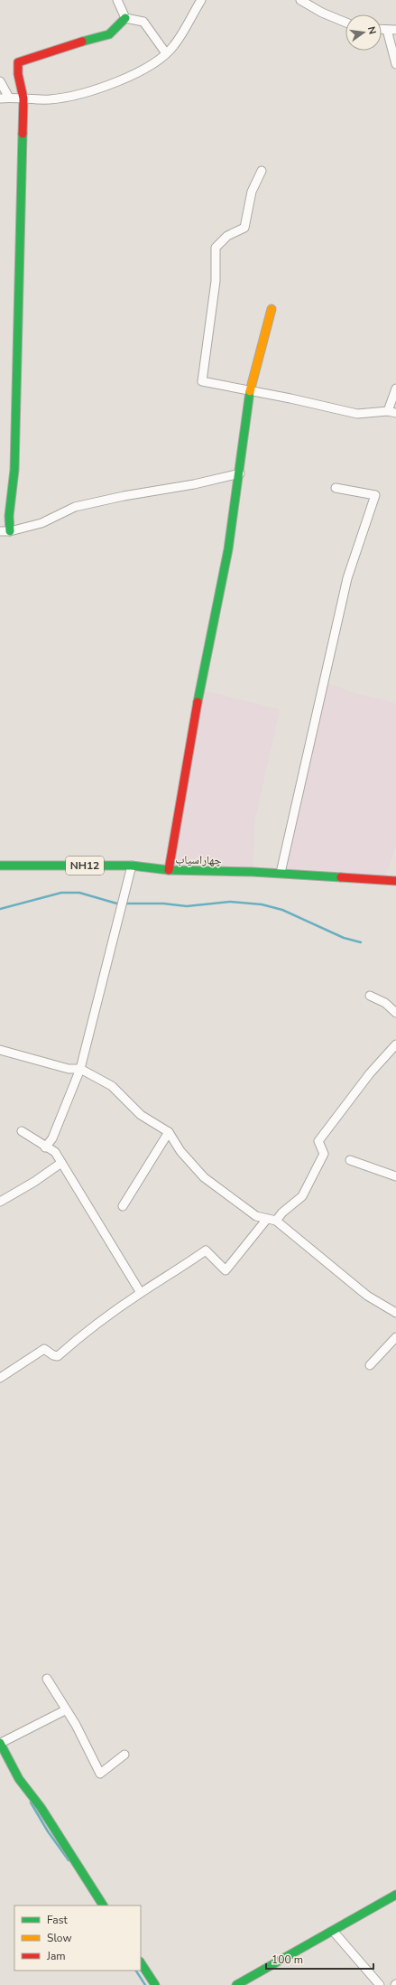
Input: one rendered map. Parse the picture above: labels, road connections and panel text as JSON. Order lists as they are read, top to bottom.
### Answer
{
  "streets": {
    "main road": ["چهاراسیاب", "NH12"]
  },
  "legend": ["Fast", "Slow", "Jam"],
  "scale_bar": "100 m",
  "north": "right"
}
